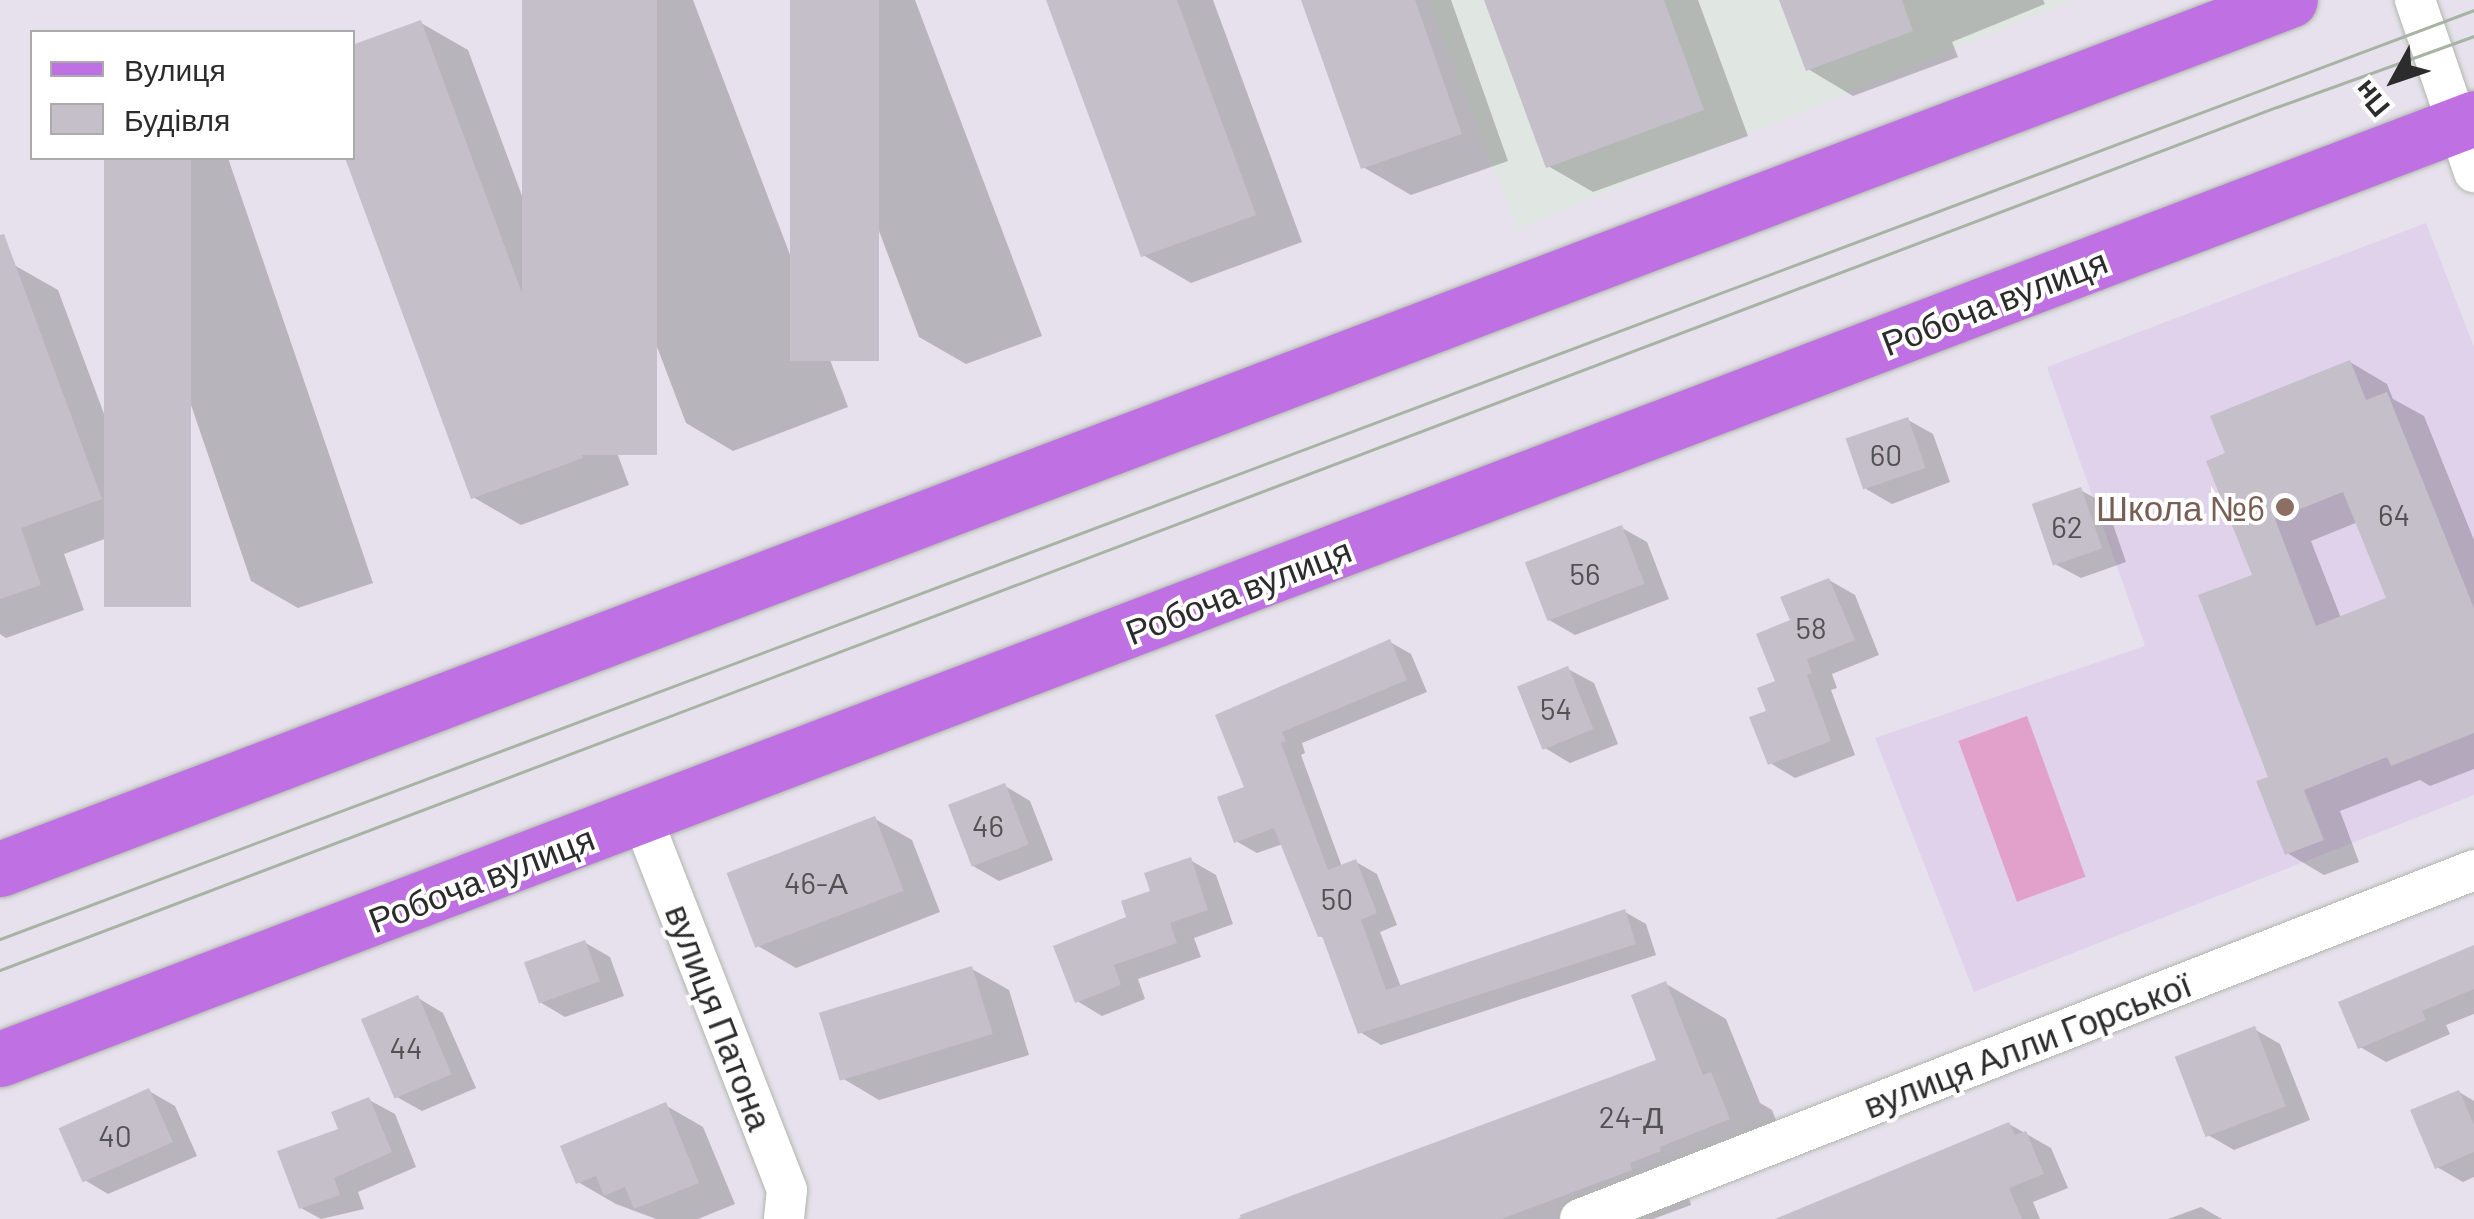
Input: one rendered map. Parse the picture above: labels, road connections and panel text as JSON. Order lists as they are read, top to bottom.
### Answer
{
  "streets": {
    "main road": ["Робоча вулиця"],
    "street": ["вулиця Патона", "вулиця Алли Горської"]
  },
  "crossings": [
    ["Робоча вулиця", "вулиця Патона"]
  ],
  "places": ["Школа №6"],
  "house_numbers": [
    "60",
    "64",
    "62",
    "56",
    "58",
    "54",
    "46",
    "46-А",
    "50",
    "44",
    "24-Д",
    "40"
  ],
  "legend": ["Вулиця", "Будівля"],
  "north": "bottom left"
}
